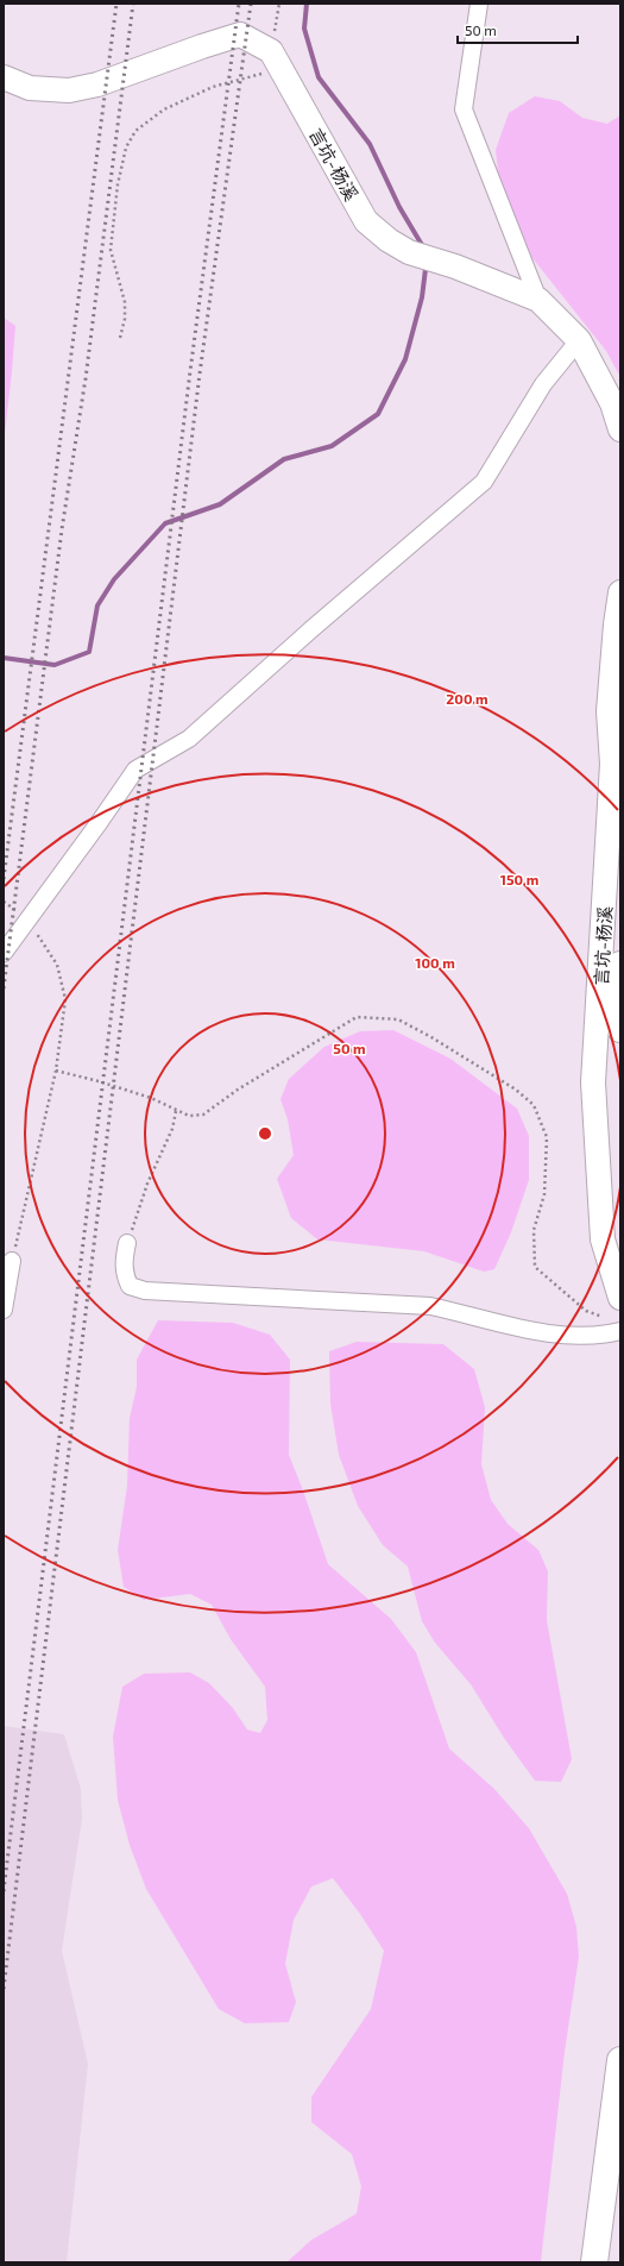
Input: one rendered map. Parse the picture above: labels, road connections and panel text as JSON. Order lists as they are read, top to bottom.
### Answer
{
  "streets": {
    "main road": ["言坑-杨溪"]
  },
  "scale_bar": "50 m",
  "rings": [
    "200 m",
    "150 m",
    "100 m",
    "50 m"
  ]
}
